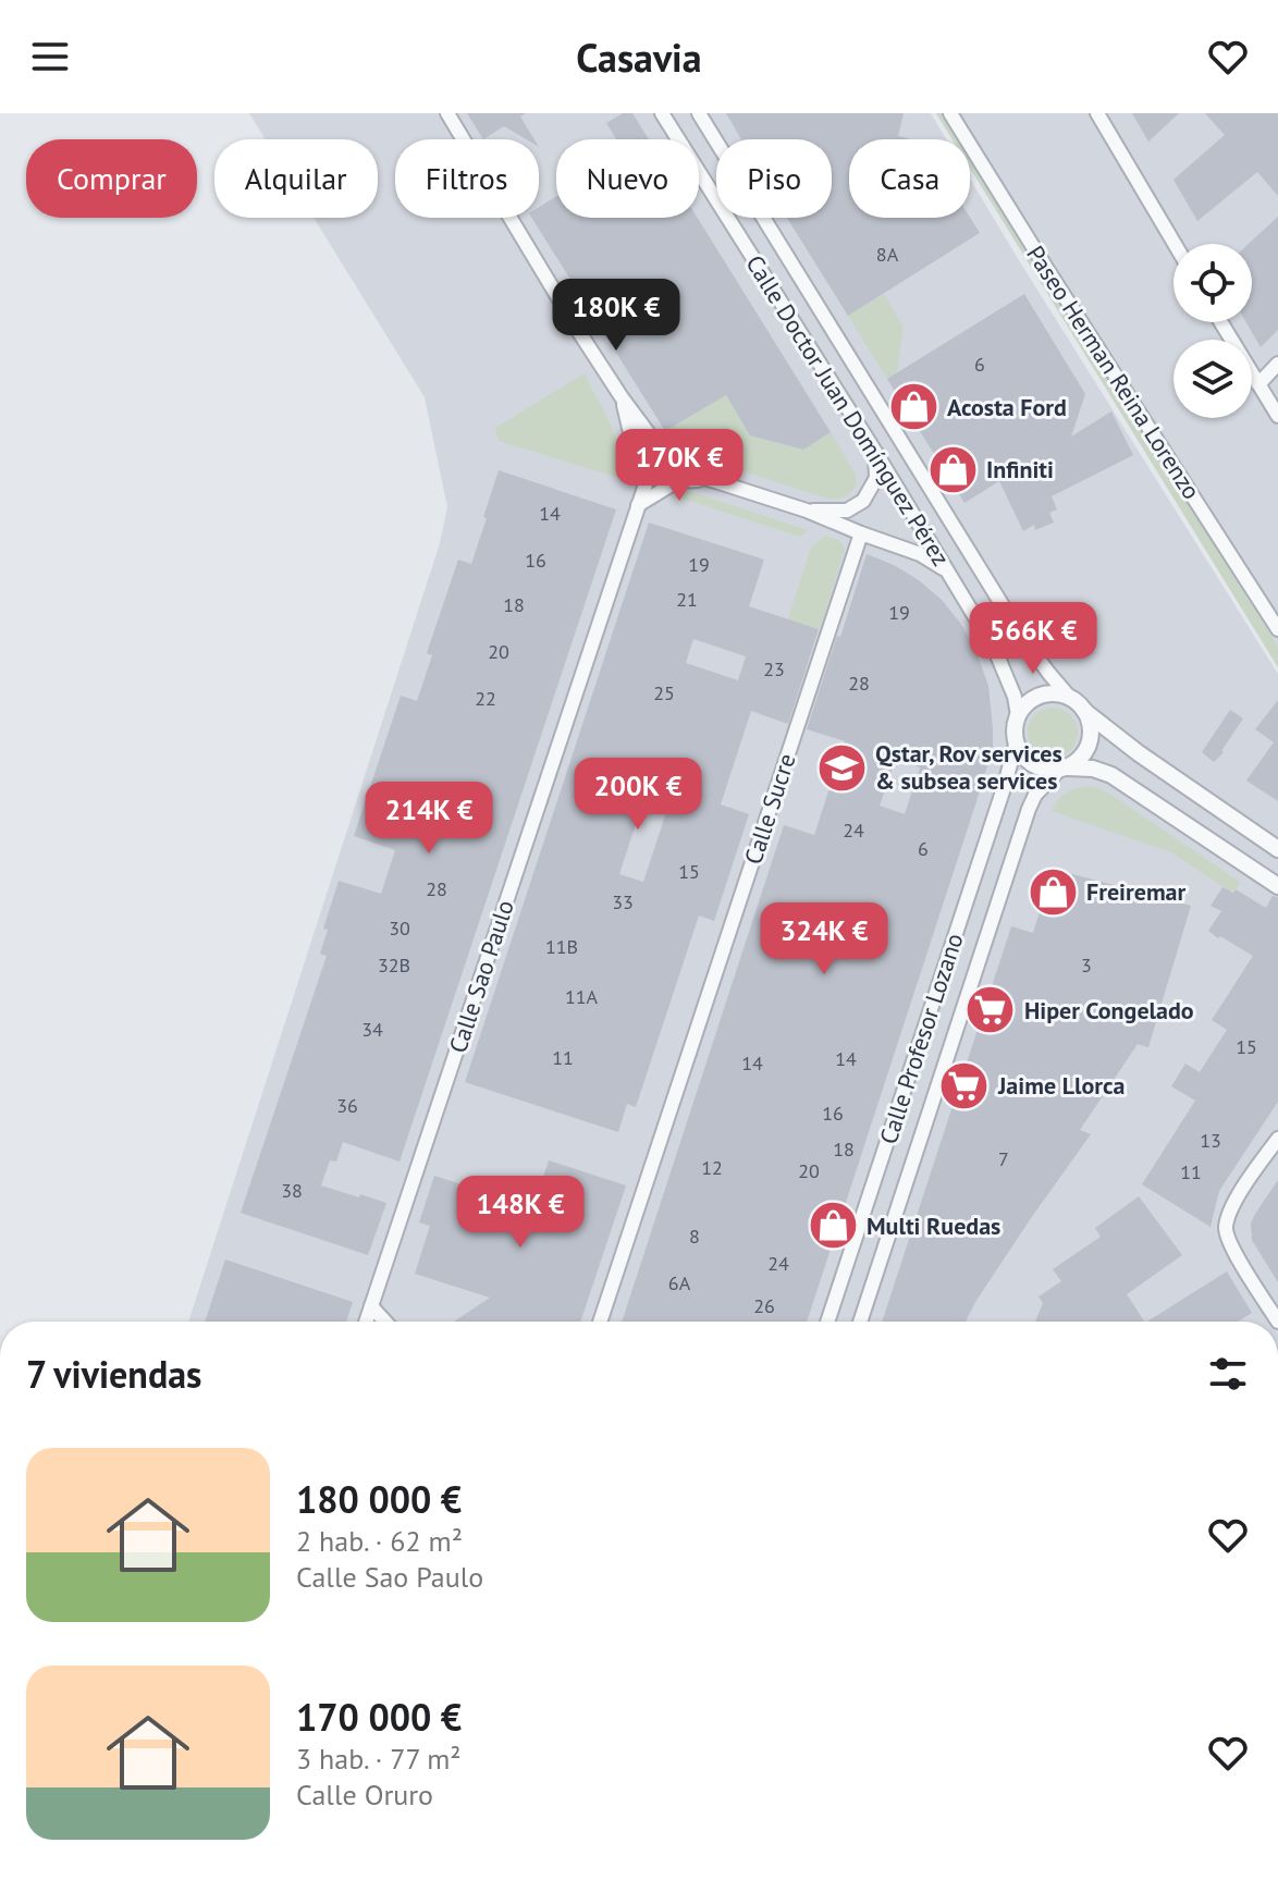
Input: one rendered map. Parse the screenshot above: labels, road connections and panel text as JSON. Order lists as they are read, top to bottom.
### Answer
{
  "streets": {
    "street": [
      "Paseo Herman Reina Lorenzo",
      "Calle Doctor Juan Domínguez Pérez",
      "Calle Sucre",
      "Calle Sao Paulo",
      "Calle Profesor Lozano"
    ]
  },
  "crossings": [
    ["Calle Doctor Juan Domínguez Pérez", "Calle Profesor Lozano"]
  ],
  "places": {
    "shop": [
      "Acosta Ford",
      "Infiniti",
      "Freiremar",
      "Multi Ruedas"
    ],
    "school or university": ["Qstar, Rov services & subsea services"],
    "supermarket": ["Hiper Congelado", "Jaime Llorca"]
  },
  "house_numbers": [
    "8A",
    "6",
    "14",
    "16",
    "19",
    "21",
    "18",
    "19",
    "20",
    "23",
    "28",
    "25",
    "22",
    "24",
    "6",
    "15",
    "28",
    "33",
    "30",
    "11B",
    "32B",
    "3",
    "11A",
    "34",
    "15",
    "11",
    "14",
    "14",
    "36",
    "16",
    "13",
    "18",
    "7",
    "12",
    "20",
    "11",
    "38",
    "8",
    "24",
    "6A",
    "26"
  ],
  "page": {
    "header": "Casavia",
    "chip": [
      "Comprar",
      "Alquilar",
      "Filtros",
      "Nuevo",
      "Piso",
      "Casa"
    ],
    "price": [
      "180K €",
      "170K €",
      "566K €",
      "200K €",
      "214K €",
      "324K €",
      "148K €"
    ],
    "heading": "7 viviendas",
    "list": [
      {
        "name": "180 000 €",
        "note": "2 hab. · 62 m² · Calle Sao Paulo"
      },
      {
        "name": "170 000 €",
        "note": "3 hab. · 77 m² · Calle Oruro"
      }
    ]
  }
}
